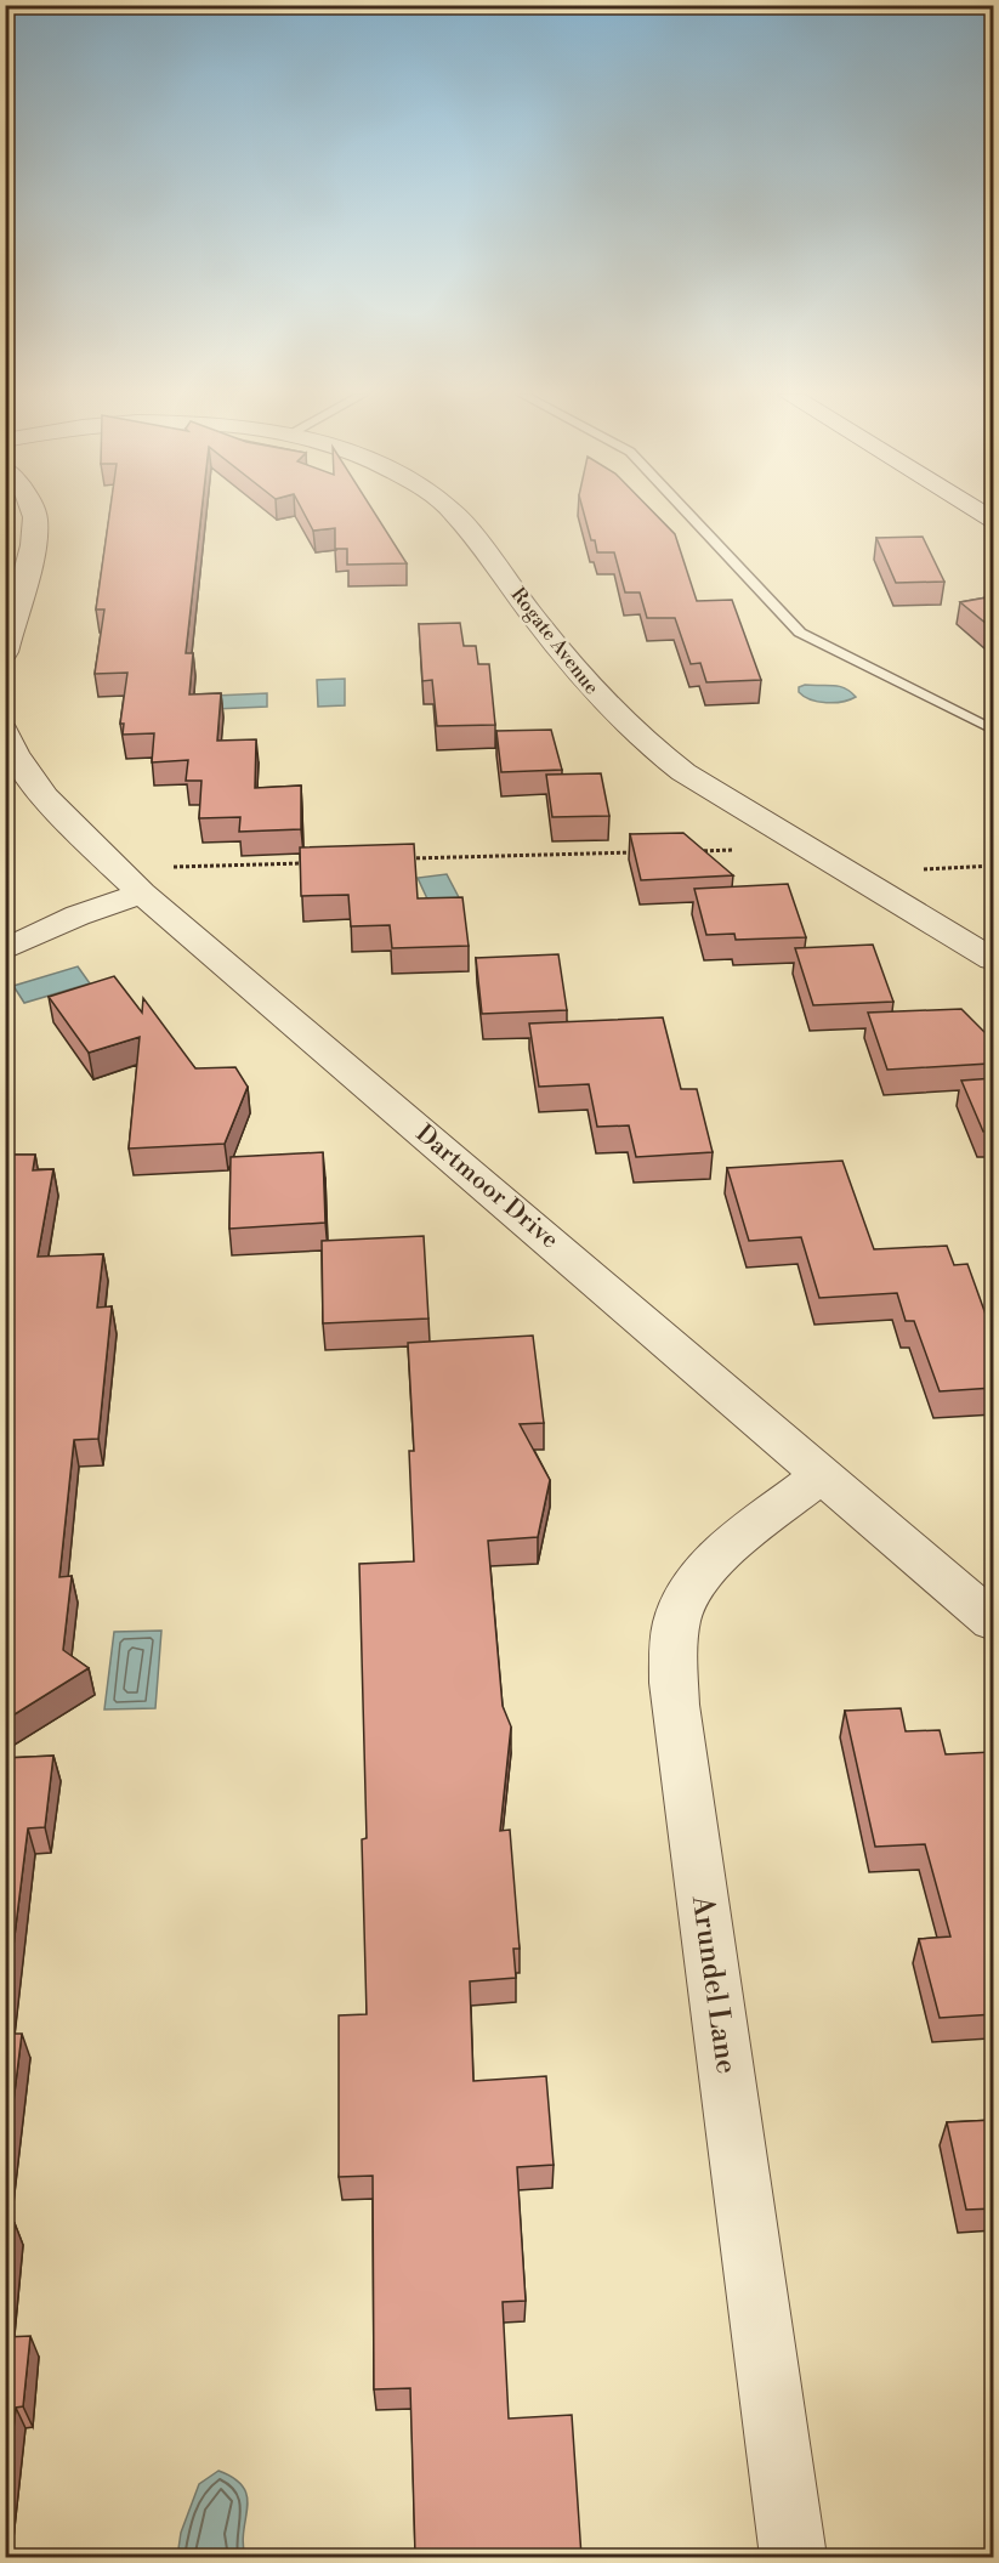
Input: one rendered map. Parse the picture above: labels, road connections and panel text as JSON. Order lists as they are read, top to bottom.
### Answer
{
  "streets": {
    "street": ["Rogate Avenue", "Dartmoor Drive", "Arundel Lane"]
  },
  "crossings": [
    ["Dartmoor Drive", "Arundel Lane"]
  ]
}
